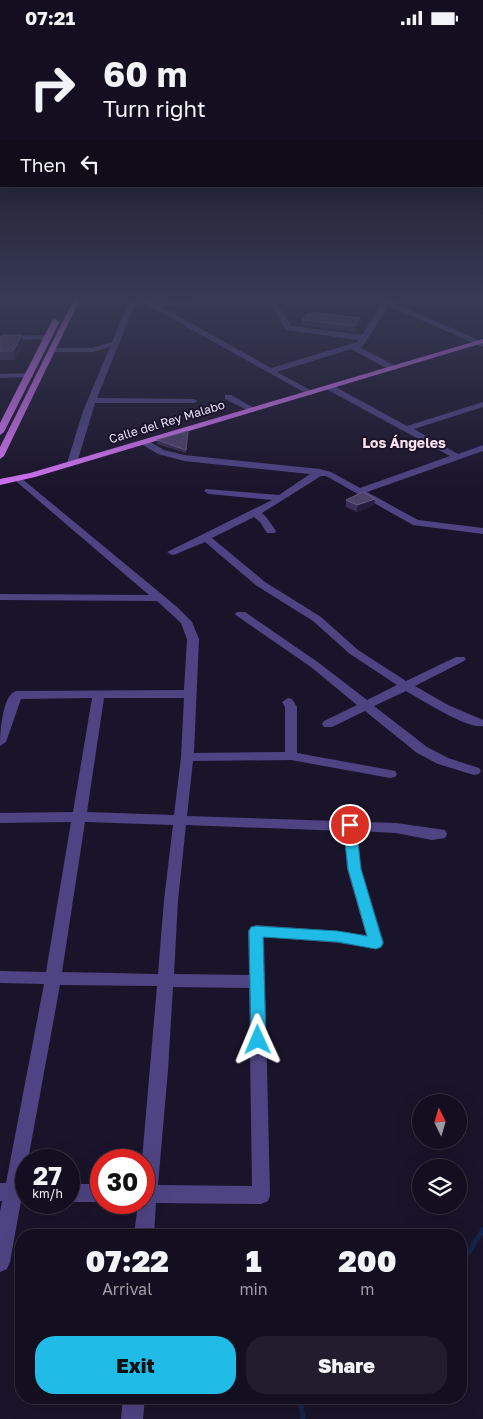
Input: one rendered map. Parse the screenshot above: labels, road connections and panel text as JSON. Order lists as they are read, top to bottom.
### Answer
{
  "streets": {
    "main road": ["Calle del Rey Malabo"]
  },
  "districts": ["Los Ángeles"],
  "north": "top",
  "page": {
    "status": "07:21",
    "turn": ["60 m", "Turn right"],
    "then": "Then",
    "speed": "27 km/h",
    "limit": "30",
    "eta": [
      "07:22",
      "Arrival",
      "1",
      "min",
      "200",
      "m"
    ],
    "buttons": ["Exit", "Share"]
  }
}
